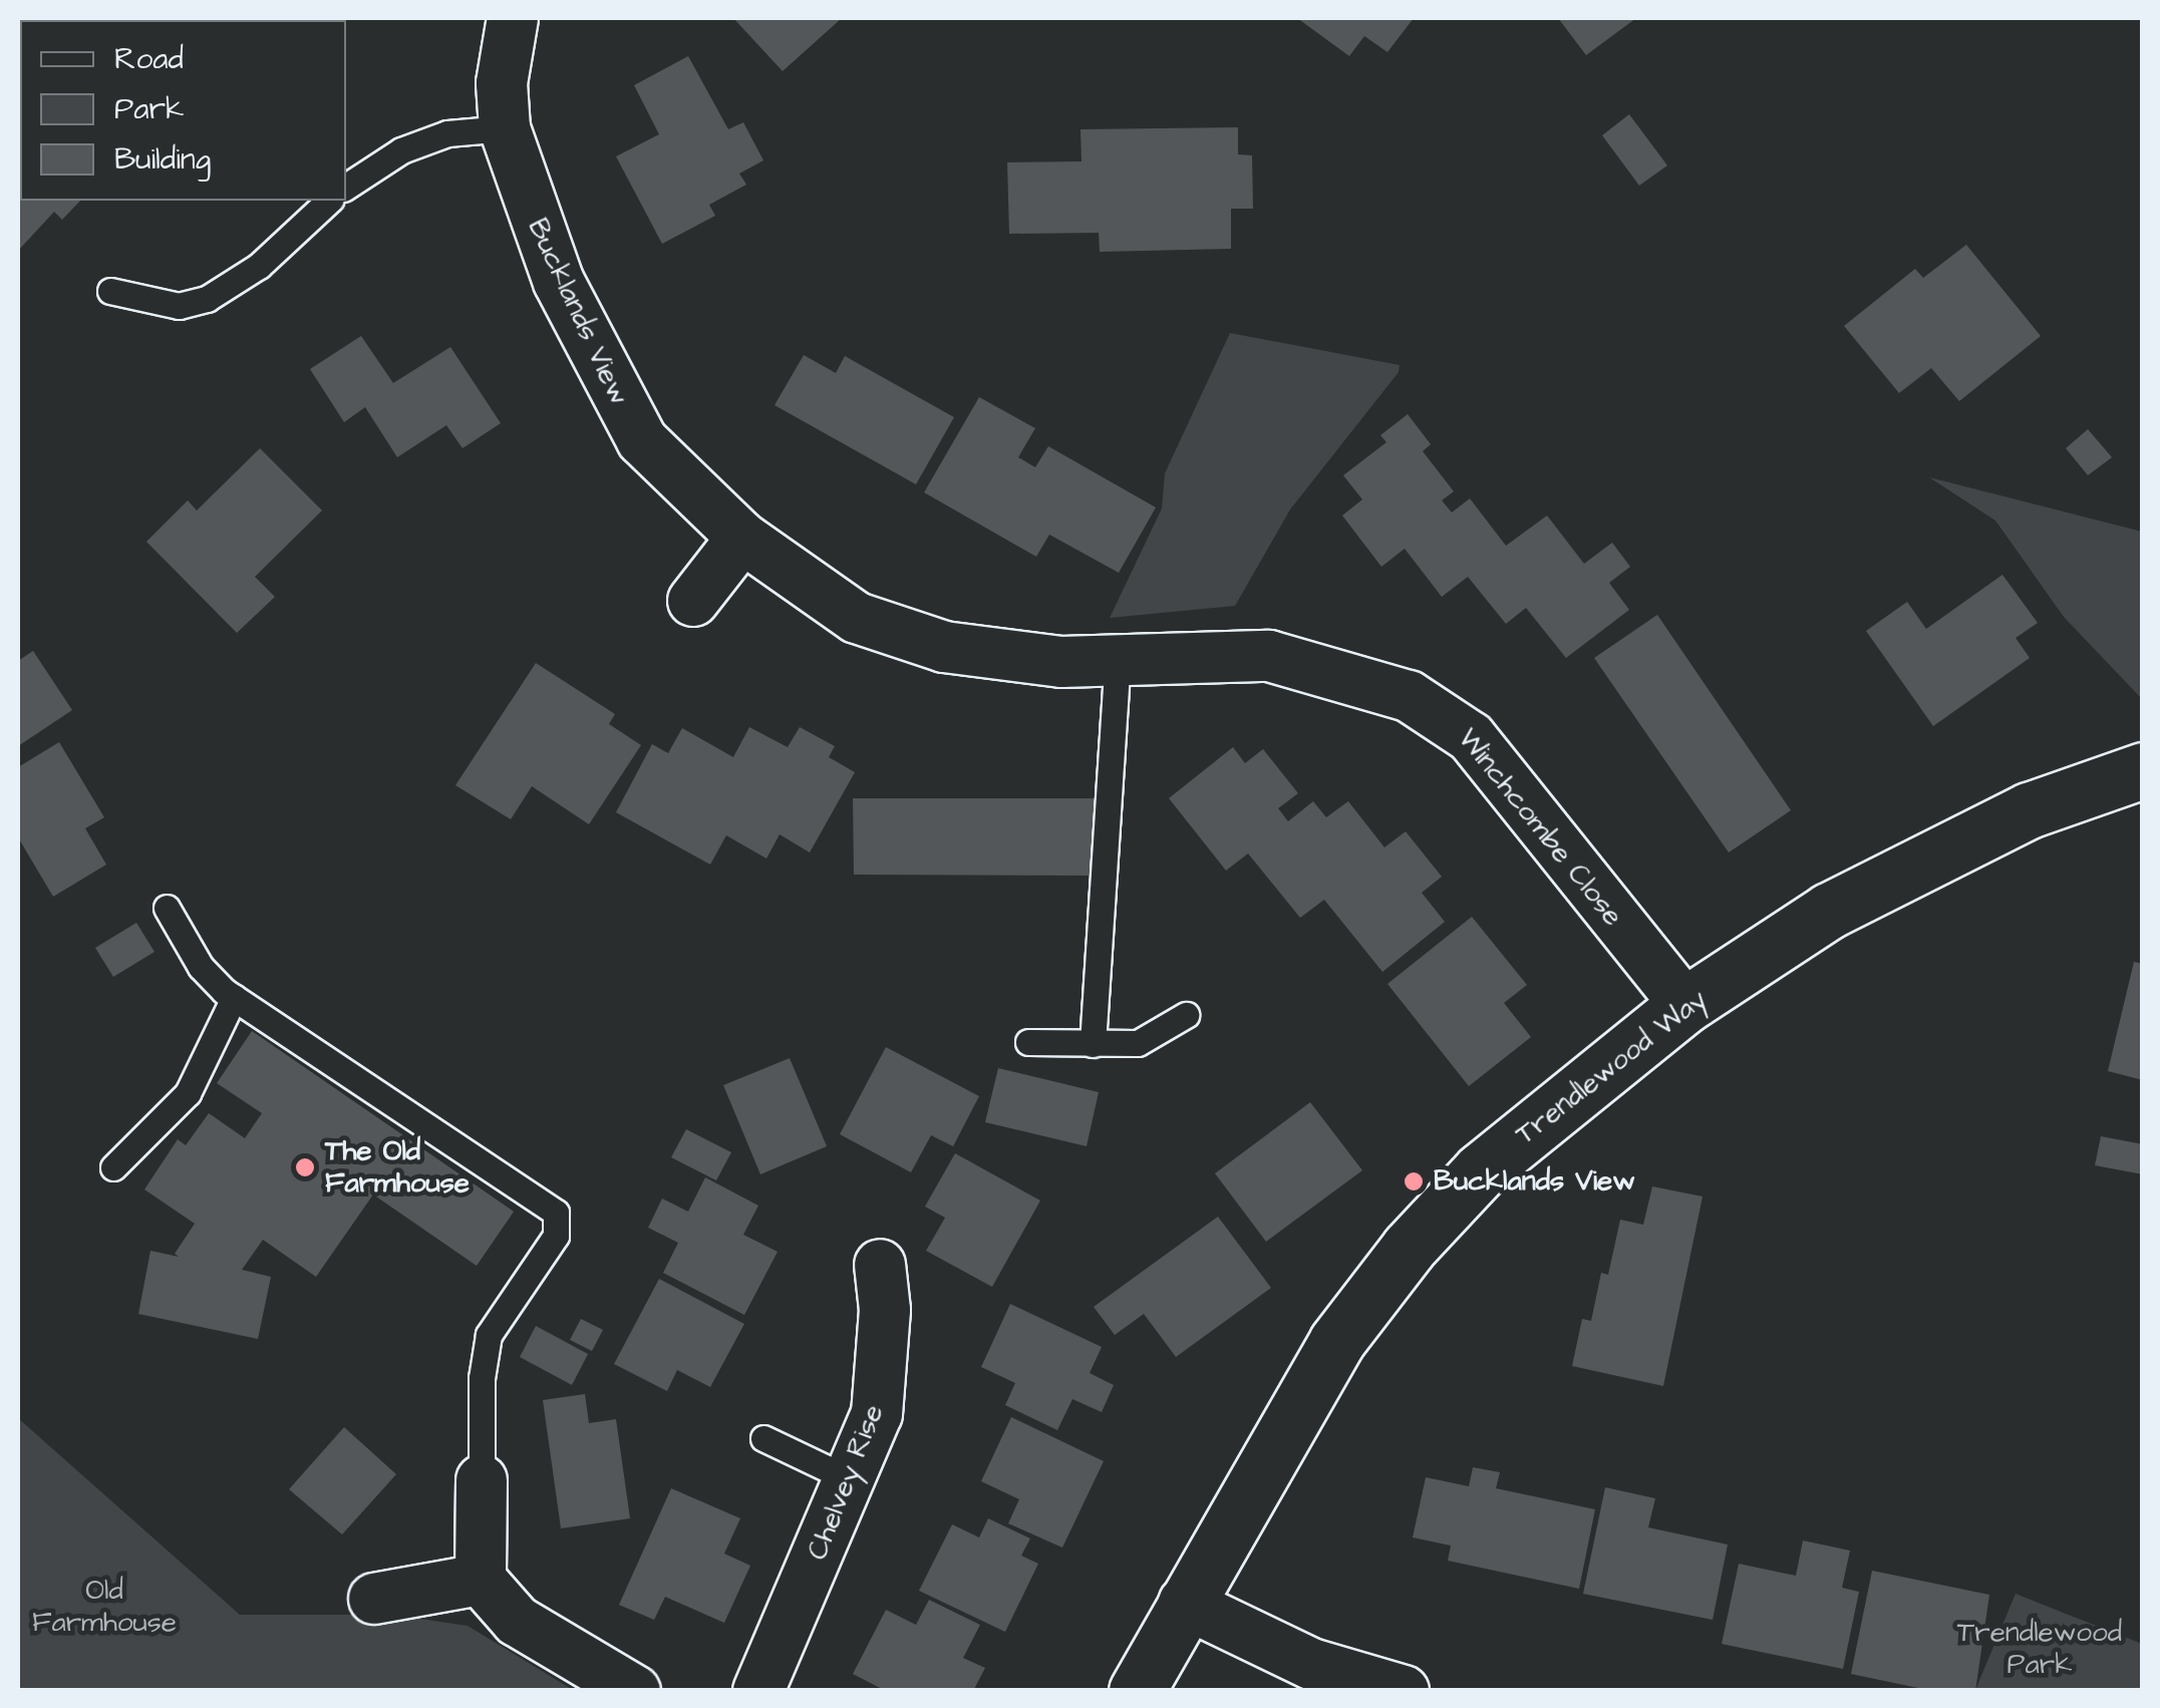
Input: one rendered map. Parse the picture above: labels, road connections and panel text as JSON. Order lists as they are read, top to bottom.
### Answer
{
  "streets": {
    "street": [
      "Bucklands View",
      "Winchcombe Close",
      "Trendlewood Way",
      "Chelvey Rise"
    ]
  },
  "crossings": [
    ["Bucklands View", "Winchcombe Close"],
    ["Winchcombe Close", "Trendlewood Way"]
  ],
  "parks": ["Old Farmhouse", "Trendlewood Park"],
  "places": ["The Old Farmhouse", "Bucklands View"],
  "legend": ["Road", "Park", "Building"]
}
